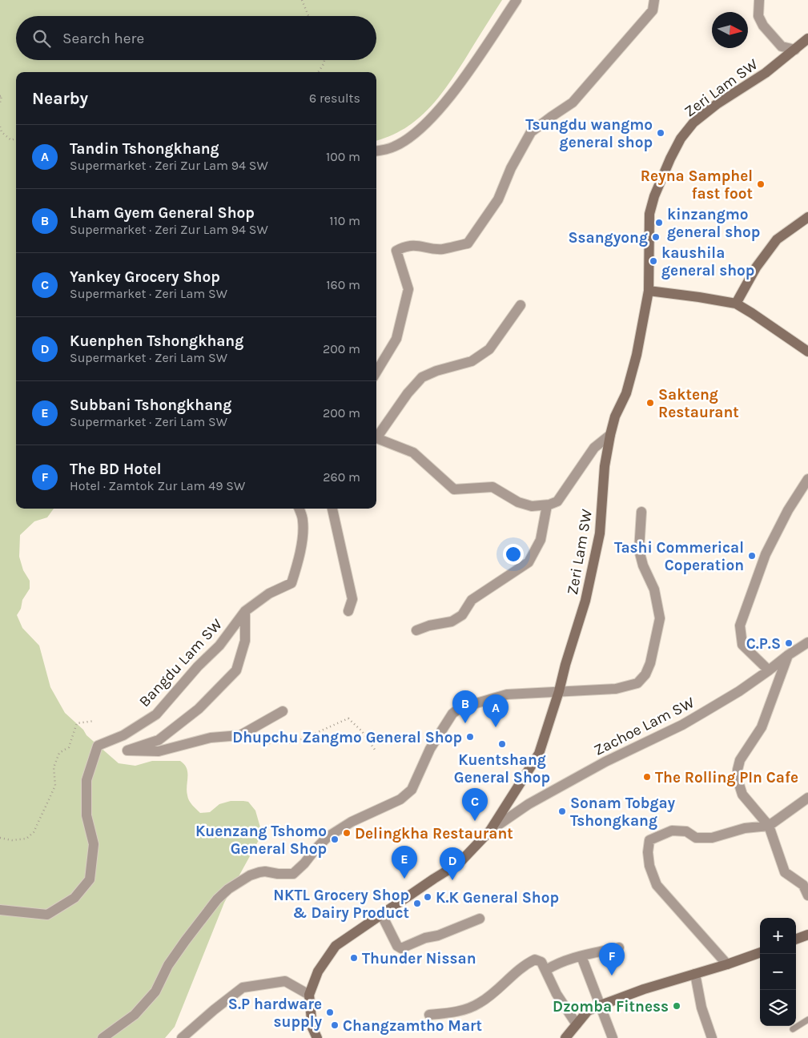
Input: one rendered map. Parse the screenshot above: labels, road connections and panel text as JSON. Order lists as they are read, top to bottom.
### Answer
{
  "streets": {
    "street": ["Zeri Lam SW", "Bangdu Lam SW", "Zachoe Lam SW"]
  },
  "crossings": [
    ["Zeri Lam SW", "Zachoe Lam SW"]
  ],
  "places": [
    "Tsungdu wangmo general shop",
    "Reyna Samphel fast foot",
    "kinzangmo general shop",
    "Ssangyong",
    "kaushila general shop",
    "Sakteng Restaurant",
    "Tashi Commerical Coperation",
    "C.P.S",
    "Dhupchu Zangmo General Shop",
    "Kuentshang General Shop",
    "The Rolling PIn Cafe",
    "Sonam Tobgay Tshongkang",
    "Delingkha Restaurant",
    "Kuenzang Tshomo General Shop",
    "K.K General Shop",
    "NKTL Grocery Shop & Dairy Product",
    "Thunder Nissan",
    "Dzomba Fitness",
    "S.P hardware supply",
    "Changzamtho Mart"
  ],
  "north": "right",
  "page": {
    "search": "Search here",
    "heading": ["Nearby", "6 results"],
    "list": [
      {
        "mark": "A",
        "name": "Tandin Tshongkhang",
        "note": "Supermarket · Zeri Zur Lam 94 SW",
        "value": "100 m"
      },
      {
        "mark": "B",
        "name": "Lham Gyem General Shop",
        "note": "Supermarket · Zeri Zur Lam 94 SW",
        "value": "110 m"
      },
      {
        "mark": "C",
        "name": "Yankey Grocery Shop",
        "note": "Supermarket · Zeri Lam SW",
        "value": "160 m"
      },
      {
        "mark": "D",
        "name": "Kuenphen Tshongkhang",
        "note": "Supermarket · Zeri Lam SW",
        "value": "200 m"
      },
      {
        "mark": "E",
        "name": "Subbani Tshongkhang",
        "note": "Supermarket · Zeri Lam SW",
        "value": "200 m"
      },
      {
        "mark": "F",
        "name": "The BD Hotel",
        "note": "Hotel · Zamtok Zur Lam 49 SW",
        "value": "260 m"
      }
    ],
    "pins": [
      "B",
      "A",
      "C",
      "E",
      "D",
      "F"
    ],
    "map_buttons": ["+", "−"]
  }
}
